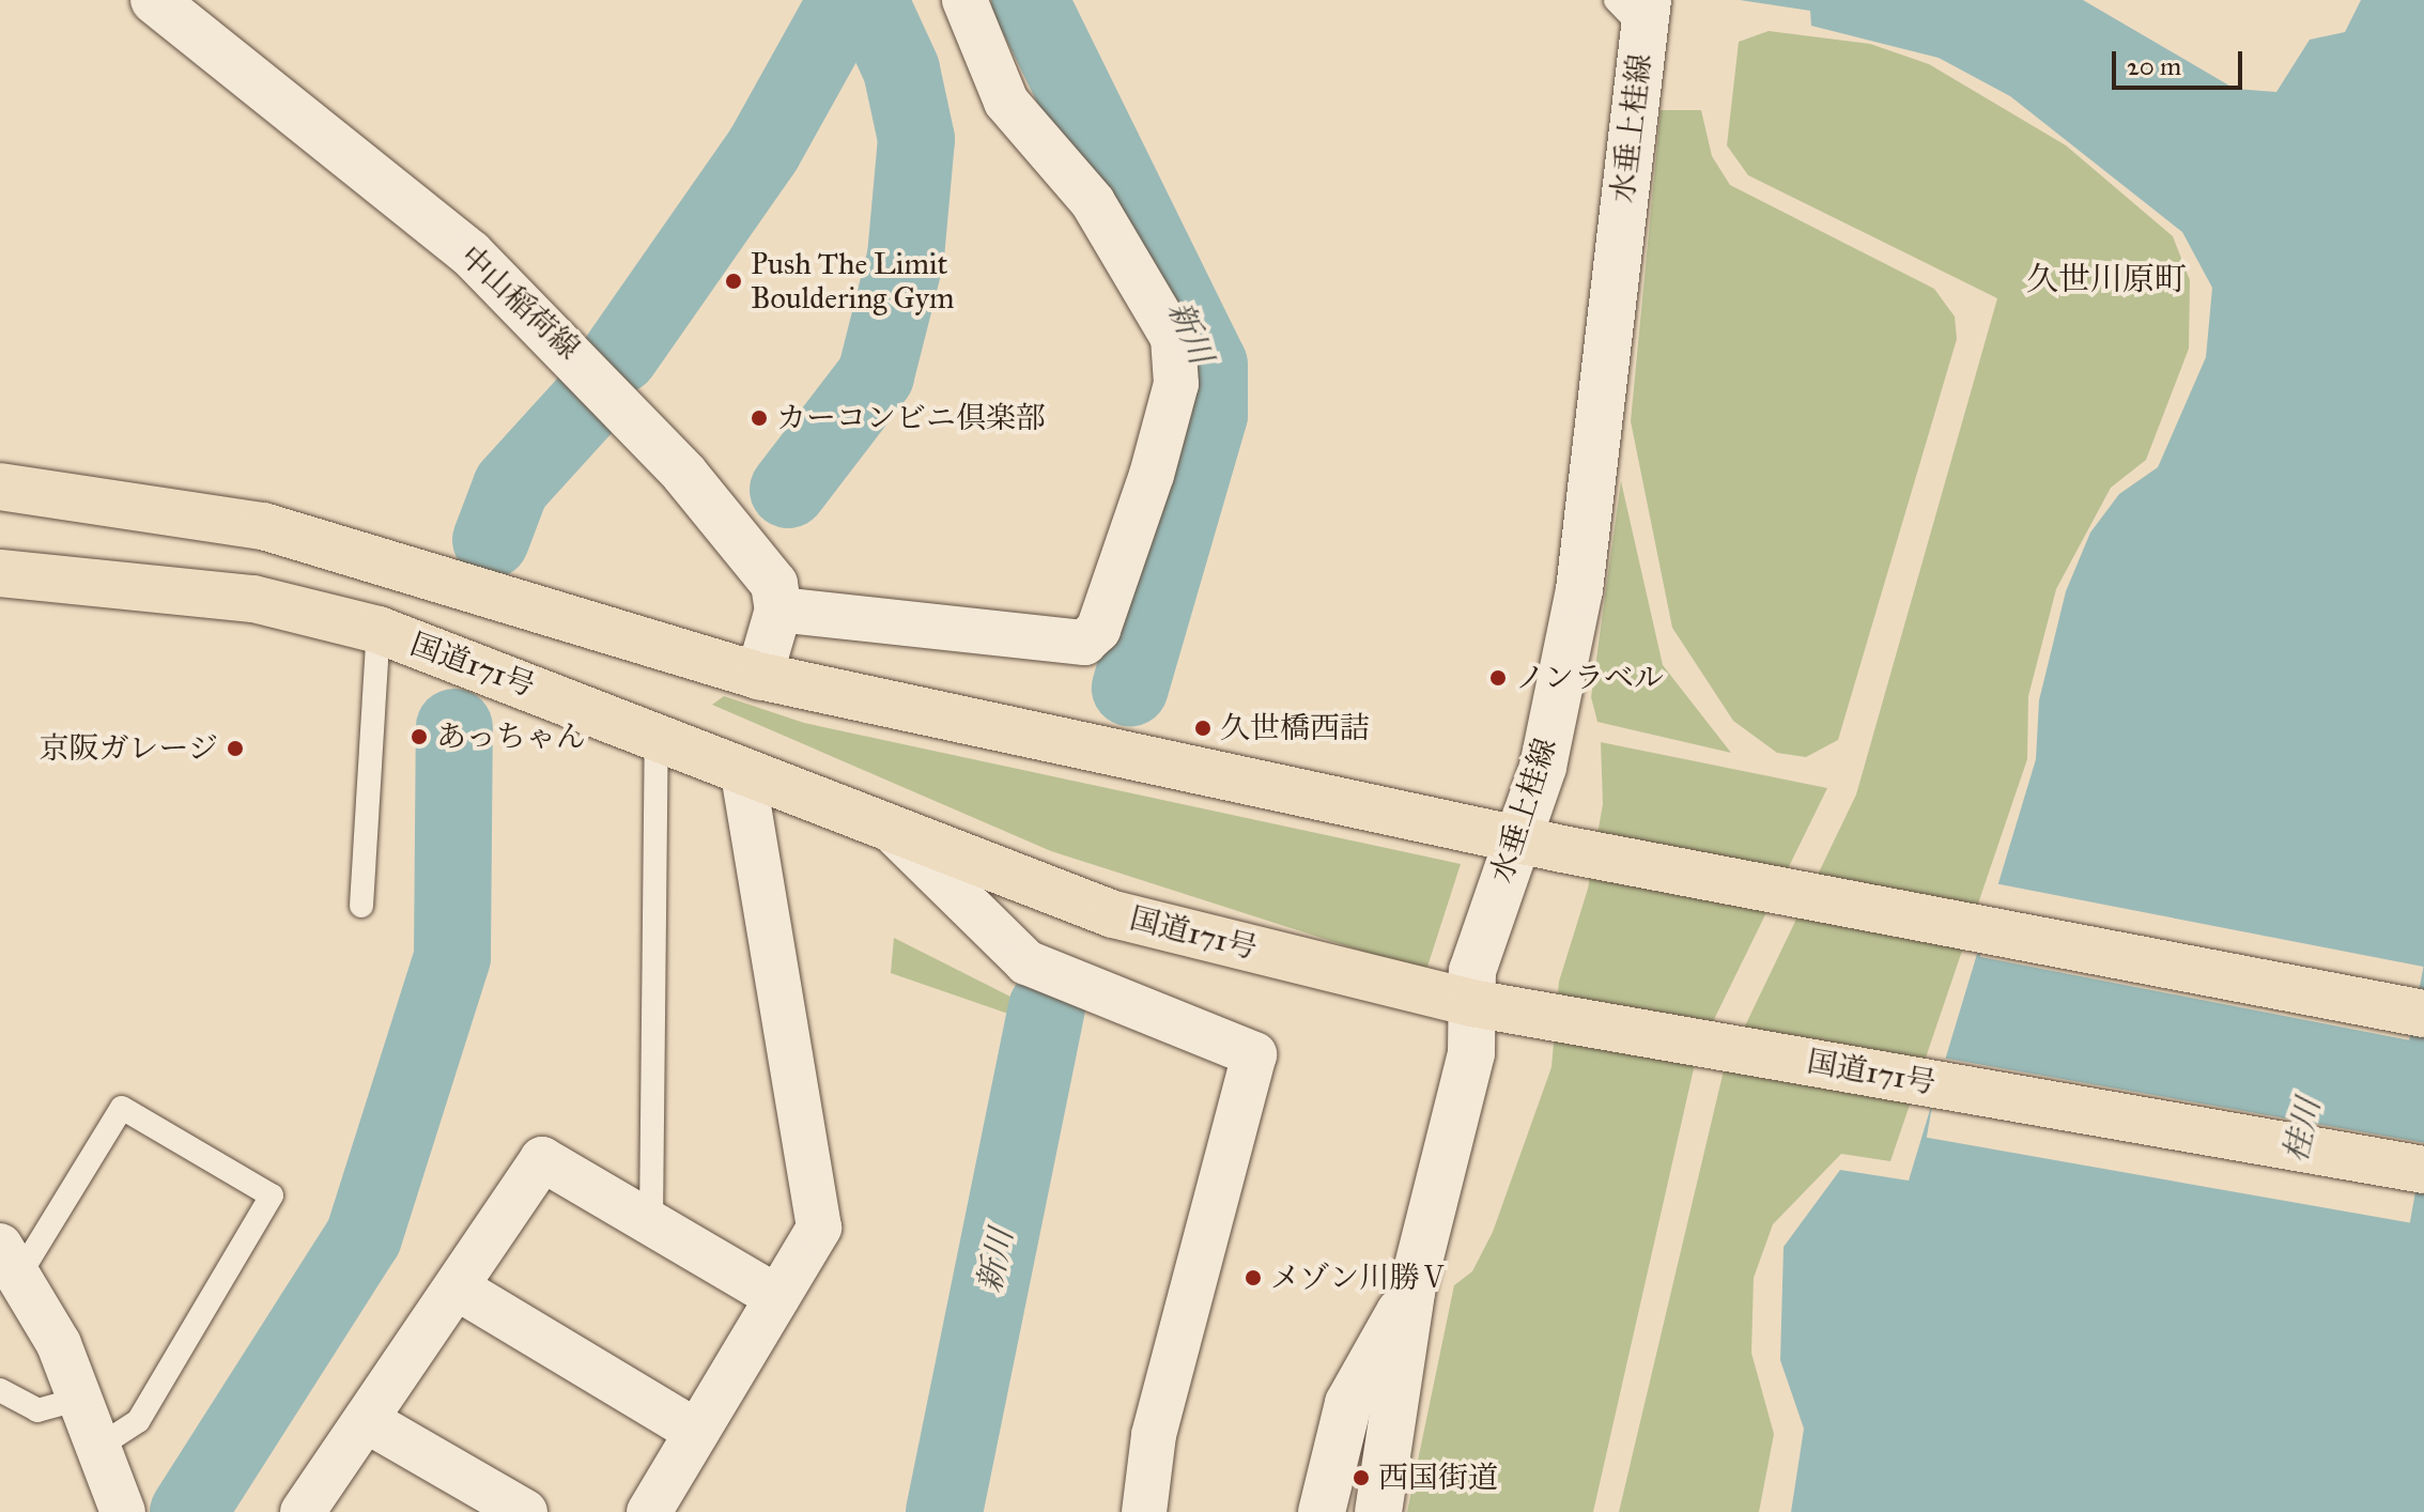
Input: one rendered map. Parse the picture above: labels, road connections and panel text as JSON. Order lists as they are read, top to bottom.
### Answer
{
  "streets": {
    "highway": ["国道171号"],
    "main road": ["水垂上桂線", "中山稲荷線"]
  },
  "crossings": [
    ["水垂上桂線", "国道171号"]
  ],
  "districts": ["久世川原町"],
  "water": ["新川", "桂川"],
  "places": [
    "Push The Limit Bouldering Gym",
    "カーコンビニ倶楽部",
    "ノンラベル",
    "久世橋西詰",
    "あっちゃん",
    "京阪ガレージ",
    "メゾン川勝Ⅴ",
    "西国街道"
  ],
  "scale_bar": "20 m"
}
